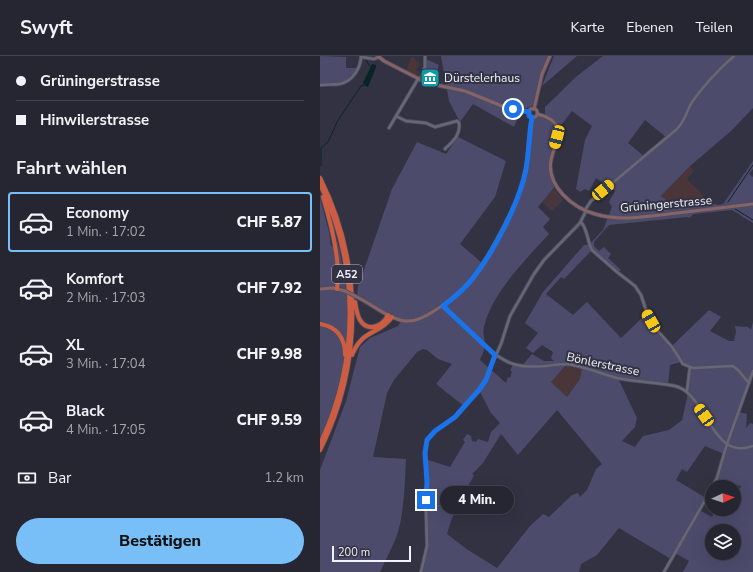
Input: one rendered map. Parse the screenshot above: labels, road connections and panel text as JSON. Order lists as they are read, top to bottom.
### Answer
{
  "streets": {
    "highway": ["A52"],
    "main road": ["Grüningerstrasse"],
    "street": ["Bönlerstrasse"]
  },
  "places": {
    "museum": ["Dürstelerhaus"]
  },
  "scale_bar": "200 m",
  "north": "right",
  "page": {
    "header": "Swyft",
    "nav": ["Karte", "Ebenen", "Teilen"],
    "banner": ["Grüningerstrasse", "Hinwilerstrasse"],
    "heading": "Fahrt wählen",
    "list": [
      {
        "name": "Economy",
        "note": "1 Min. · 17:02",
        "value": "CHF 5.87"
      },
      {
        "name": "Komfort",
        "note": "2 Min. · 17:03",
        "value": "CHF 7.92"
      },
      {
        "name": "XL",
        "note": "3 Min. · 17:04",
        "value": "CHF 9.98"
      },
      {
        "name": "Black",
        "note": "4 Min. · 17:05",
        "value": "CHF 9.59"
      }
    ],
    "pay": ["Bar", "1.2 km"],
    "bubble": "4 Min.",
    "buttons": "Bestätigen",
    "scale": "200 m"
  }
}
